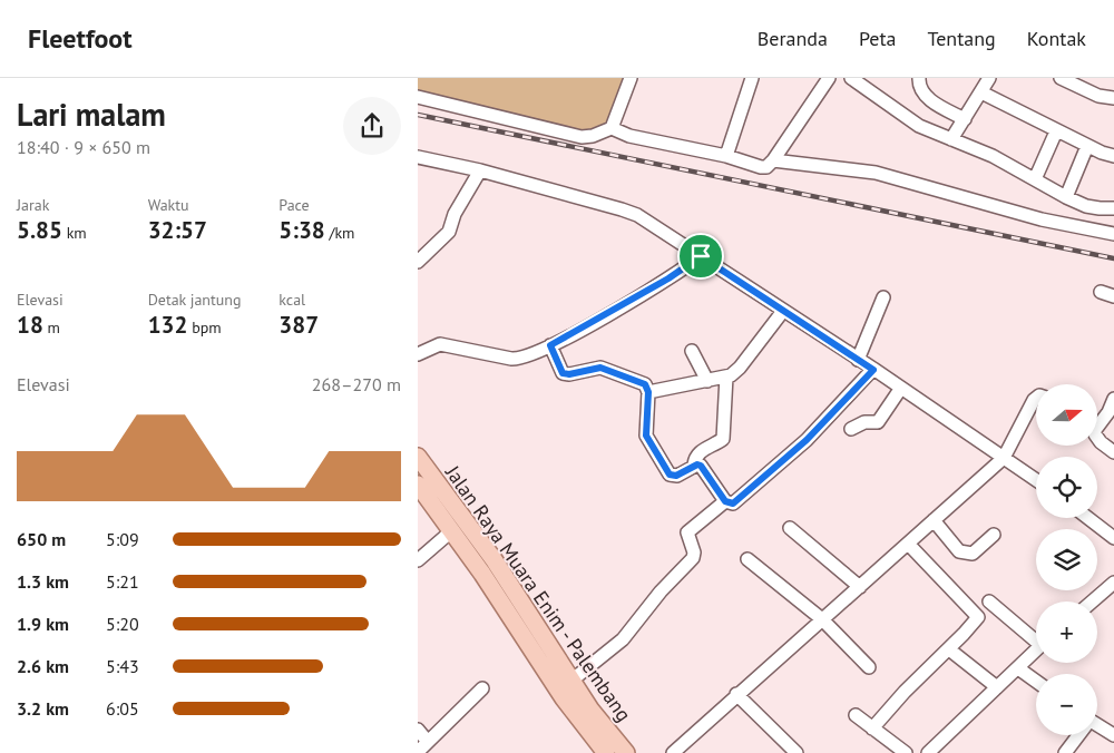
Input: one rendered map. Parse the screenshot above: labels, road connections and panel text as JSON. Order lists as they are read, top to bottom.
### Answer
{
  "streets": {
    "main road": ["Jalan Raya Muara Enim - Palembang"]
  },
  "north": "right",
  "page": {
    "header": "Fleetfoot",
    "nav": [
      "Beranda",
      "Peta",
      "Tentang",
      "Kontak"
    ],
    "heading": ["Lari malam", "18:40 · 9 × 650 m"],
    "stats": [
      ["Jarak", "5.85 km"],
      ["Waktu", "32:57"],
      ["Pace", "5:38 /km"],
      ["Elevasi", "18 m"],
      ["Detak jantung", "132 bpm"],
      ["kcal", "387"]
    ],
    "chart": ["Elevasi", "268–270 m"],
    "map_buttons": ["+", "−"],
    "list": [
      {
        "name": "650 m",
        "note": "5:09"
      },
      {
        "name": "1.3 km",
        "note": "5:21"
      },
      {
        "name": "1.9 km",
        "note": "5:20"
      },
      {
        "name": "2.6 km",
        "note": "5:43"
      },
      {
        "name": "3.2 km",
        "note": "6:05"
      }
    ]
  }
}
